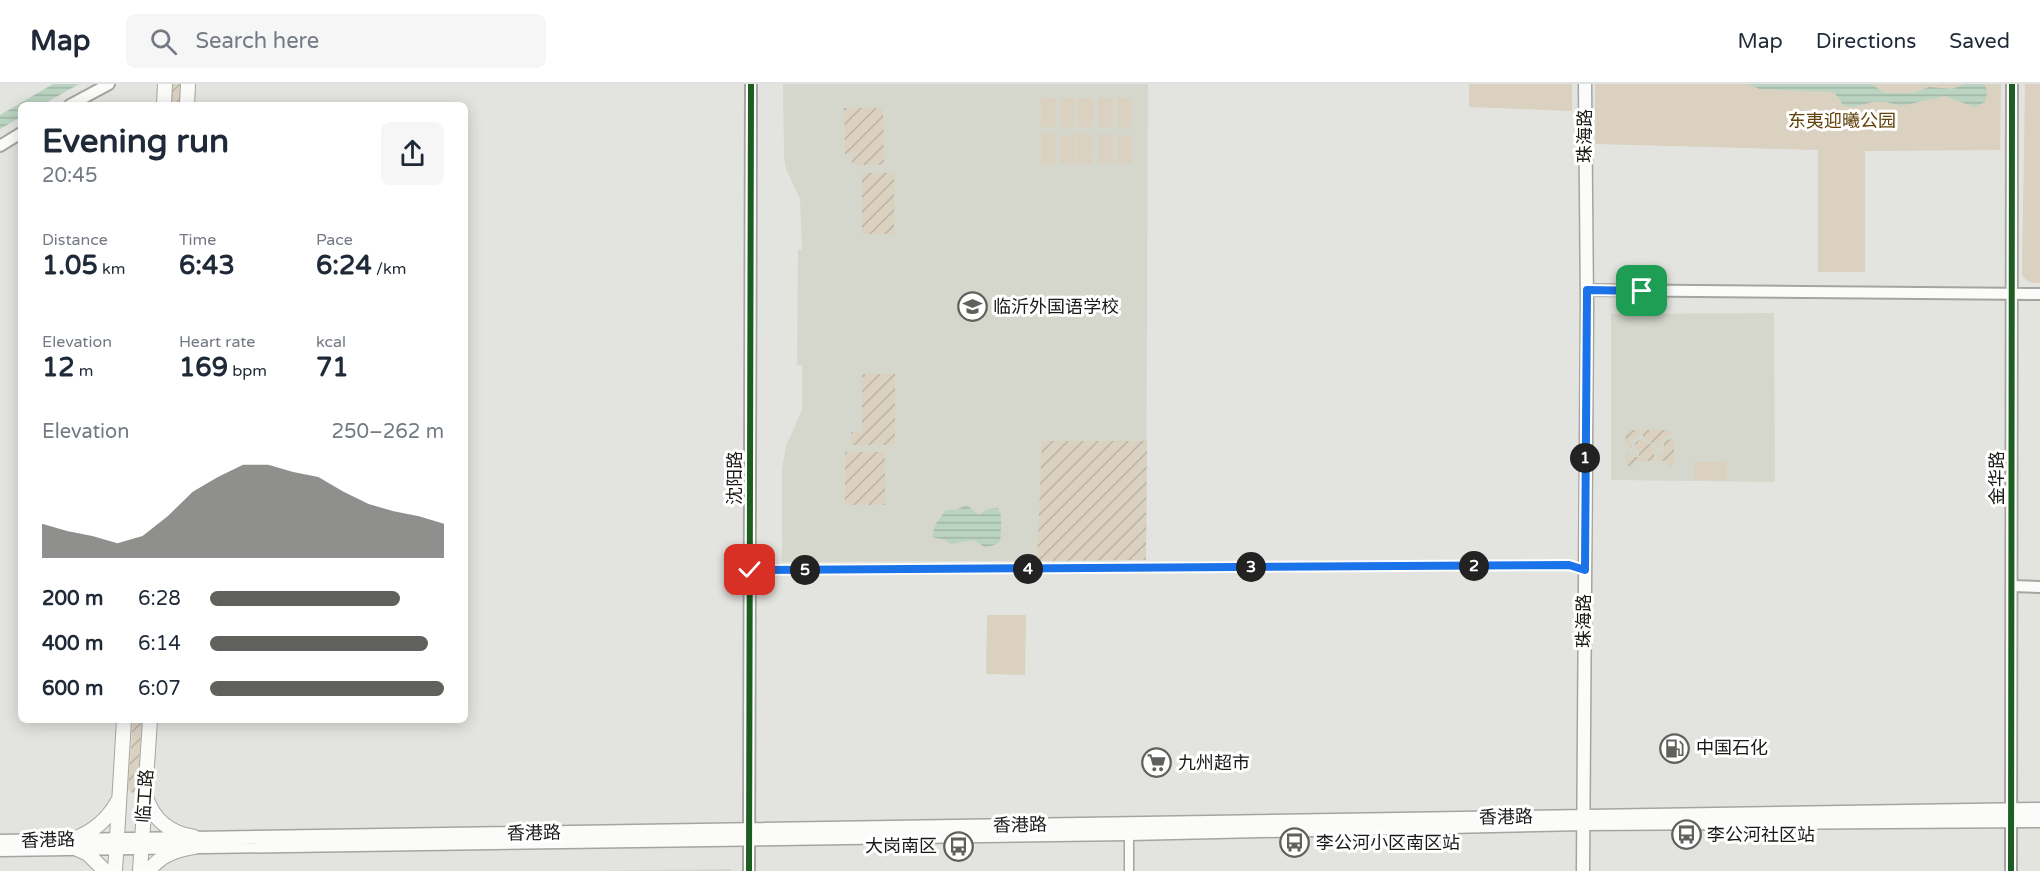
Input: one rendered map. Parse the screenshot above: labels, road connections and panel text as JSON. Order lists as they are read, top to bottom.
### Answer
{
  "streets": {
    "main road": ["珠海路", "临工路", "香港路"],
    "street": ["沈阳路", "金华路"]
  },
  "crossings": [
    ["珠海路", "香港路"],
    ["沈阳路", "香港路"],
    ["金华路", "香港路"],
    ["临工路", "香港路"]
  ],
  "parks": ["东夷迎曦公园"],
  "places": {
    "school or university": ["临沂外国语学校"],
    "fuel station": ["中国石化"],
    "supermarket": ["九州超市"],
    "bus stop": ["李公河社区站", "李公河小区南区站", "大岗南区"]
  },
  "page": {
    "header": "Map",
    "search": "Search here",
    "nav": ["Map", "Directions", "Saved"],
    "heading": ["Evening run", "20:45"],
    "stats": [
      ["Distance", "1.05 km"],
      ["Time", "6:43"],
      ["Pace", "6:24 /km"],
      ["Elevation", "12 m"],
      ["Heart rate", "169 bpm"],
      ["kcal", "71"]
    ],
    "chart": ["Elevation", "250–262 m"],
    "pins": [
      "1",
      "2",
      "3",
      "4",
      "5"
    ],
    "list": [
      {
        "name": "200 m",
        "note": "6:28"
      },
      {
        "name": "400 m",
        "note": "6:14"
      },
      {
        "name": "600 m",
        "note": "6:07"
      }
    ]
  }
}
